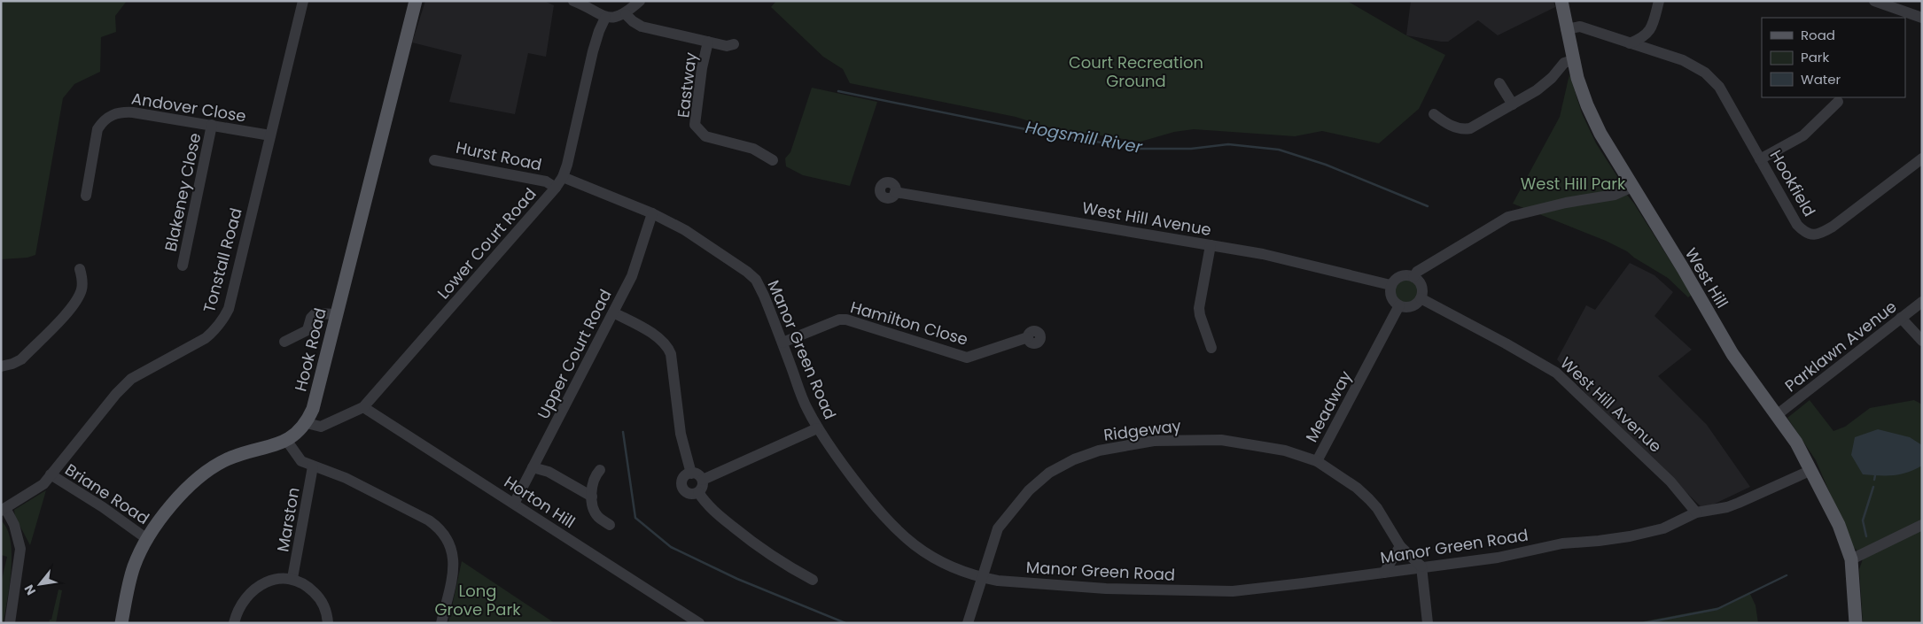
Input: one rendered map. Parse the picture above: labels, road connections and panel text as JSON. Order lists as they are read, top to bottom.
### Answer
{
  "streets": {
    "main road": ["West Hill", "Hook Road"],
    "street": [
      "Eastway",
      "Andover Close",
      "Hurst Road",
      "Hookfield",
      "Blakeney Close",
      "West Hill Avenue",
      "Lower Court Road",
      "Tonstall Road",
      "Hamilton Close",
      "Parklawn Avenue",
      "Manor Green Road",
      "Upper Court Road",
      "Meadway",
      "Ridgeway",
      "Briane Road",
      "Horton Hill",
      "Marston"
    ]
  },
  "crossings": [
    ["Andover Close", "Blakeney Close"],
    ["Andover Close", "Tonstall Road"],
    ["Hurst Road", "Lower Court Road"],
    ["Hookfield", "West Hill"],
    ["West Hill Avenue", "Manor Green Road"],
    ["West Hill Avenue", "Meadway"],
    ["Lower Court Road", "Hook Road"],
    ["Lower Court Road", "Manor Green Road"],
    ["Lower Court Road", "Horton Hill"],
    ["Tonstall Road", "Briane Road"],
    ["West Hill", "Parklawn Avenue"],
    ["West Hill", "Manor Green Road"],
    ["Hamilton Close", "Manor Green Road"],
    ["Hook Road", "Briane Road"],
    ["Manor Green Road", "Upper Court Road"],
    ["Manor Green Road", "Meadway"],
    ["Manor Green Road", "Ridgeway"],
    ["Upper Court Road", "Horton Hill"],
    ["Meadway", "Ridgeway"]
  ],
  "water": ["Hogsmill River"],
  "parks": ["Court Recreation Ground", "West Hill Park", "Long Grove Park"],
  "legend": ["Road", "Park", "Water"],
  "north": "bottom left"
}
